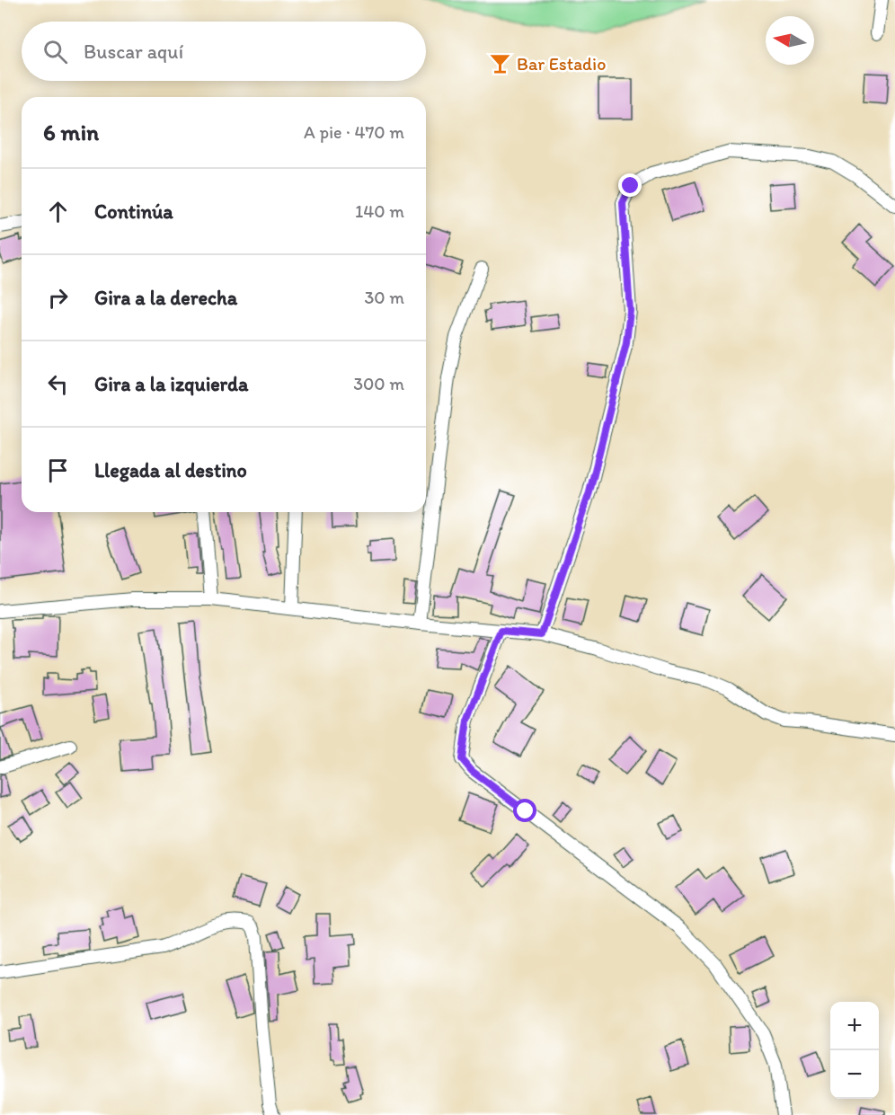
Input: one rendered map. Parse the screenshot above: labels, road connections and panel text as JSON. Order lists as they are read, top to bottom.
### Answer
{
  "places": {
    "bar": ["Bar Estadio"]
  },
  "north": "left",
  "page": {
    "search": "Buscar aquí",
    "heading": ["6 min", "A pie · 470 m"],
    "list": [
      ["Continúa", "140 m"],
      ["Gira a la derecha", "30 m"],
      ["Gira a la izquierda", "300 m"],
      "Llegada al destino"
    ],
    "map_buttons": ["+", "−"]
  }
}
